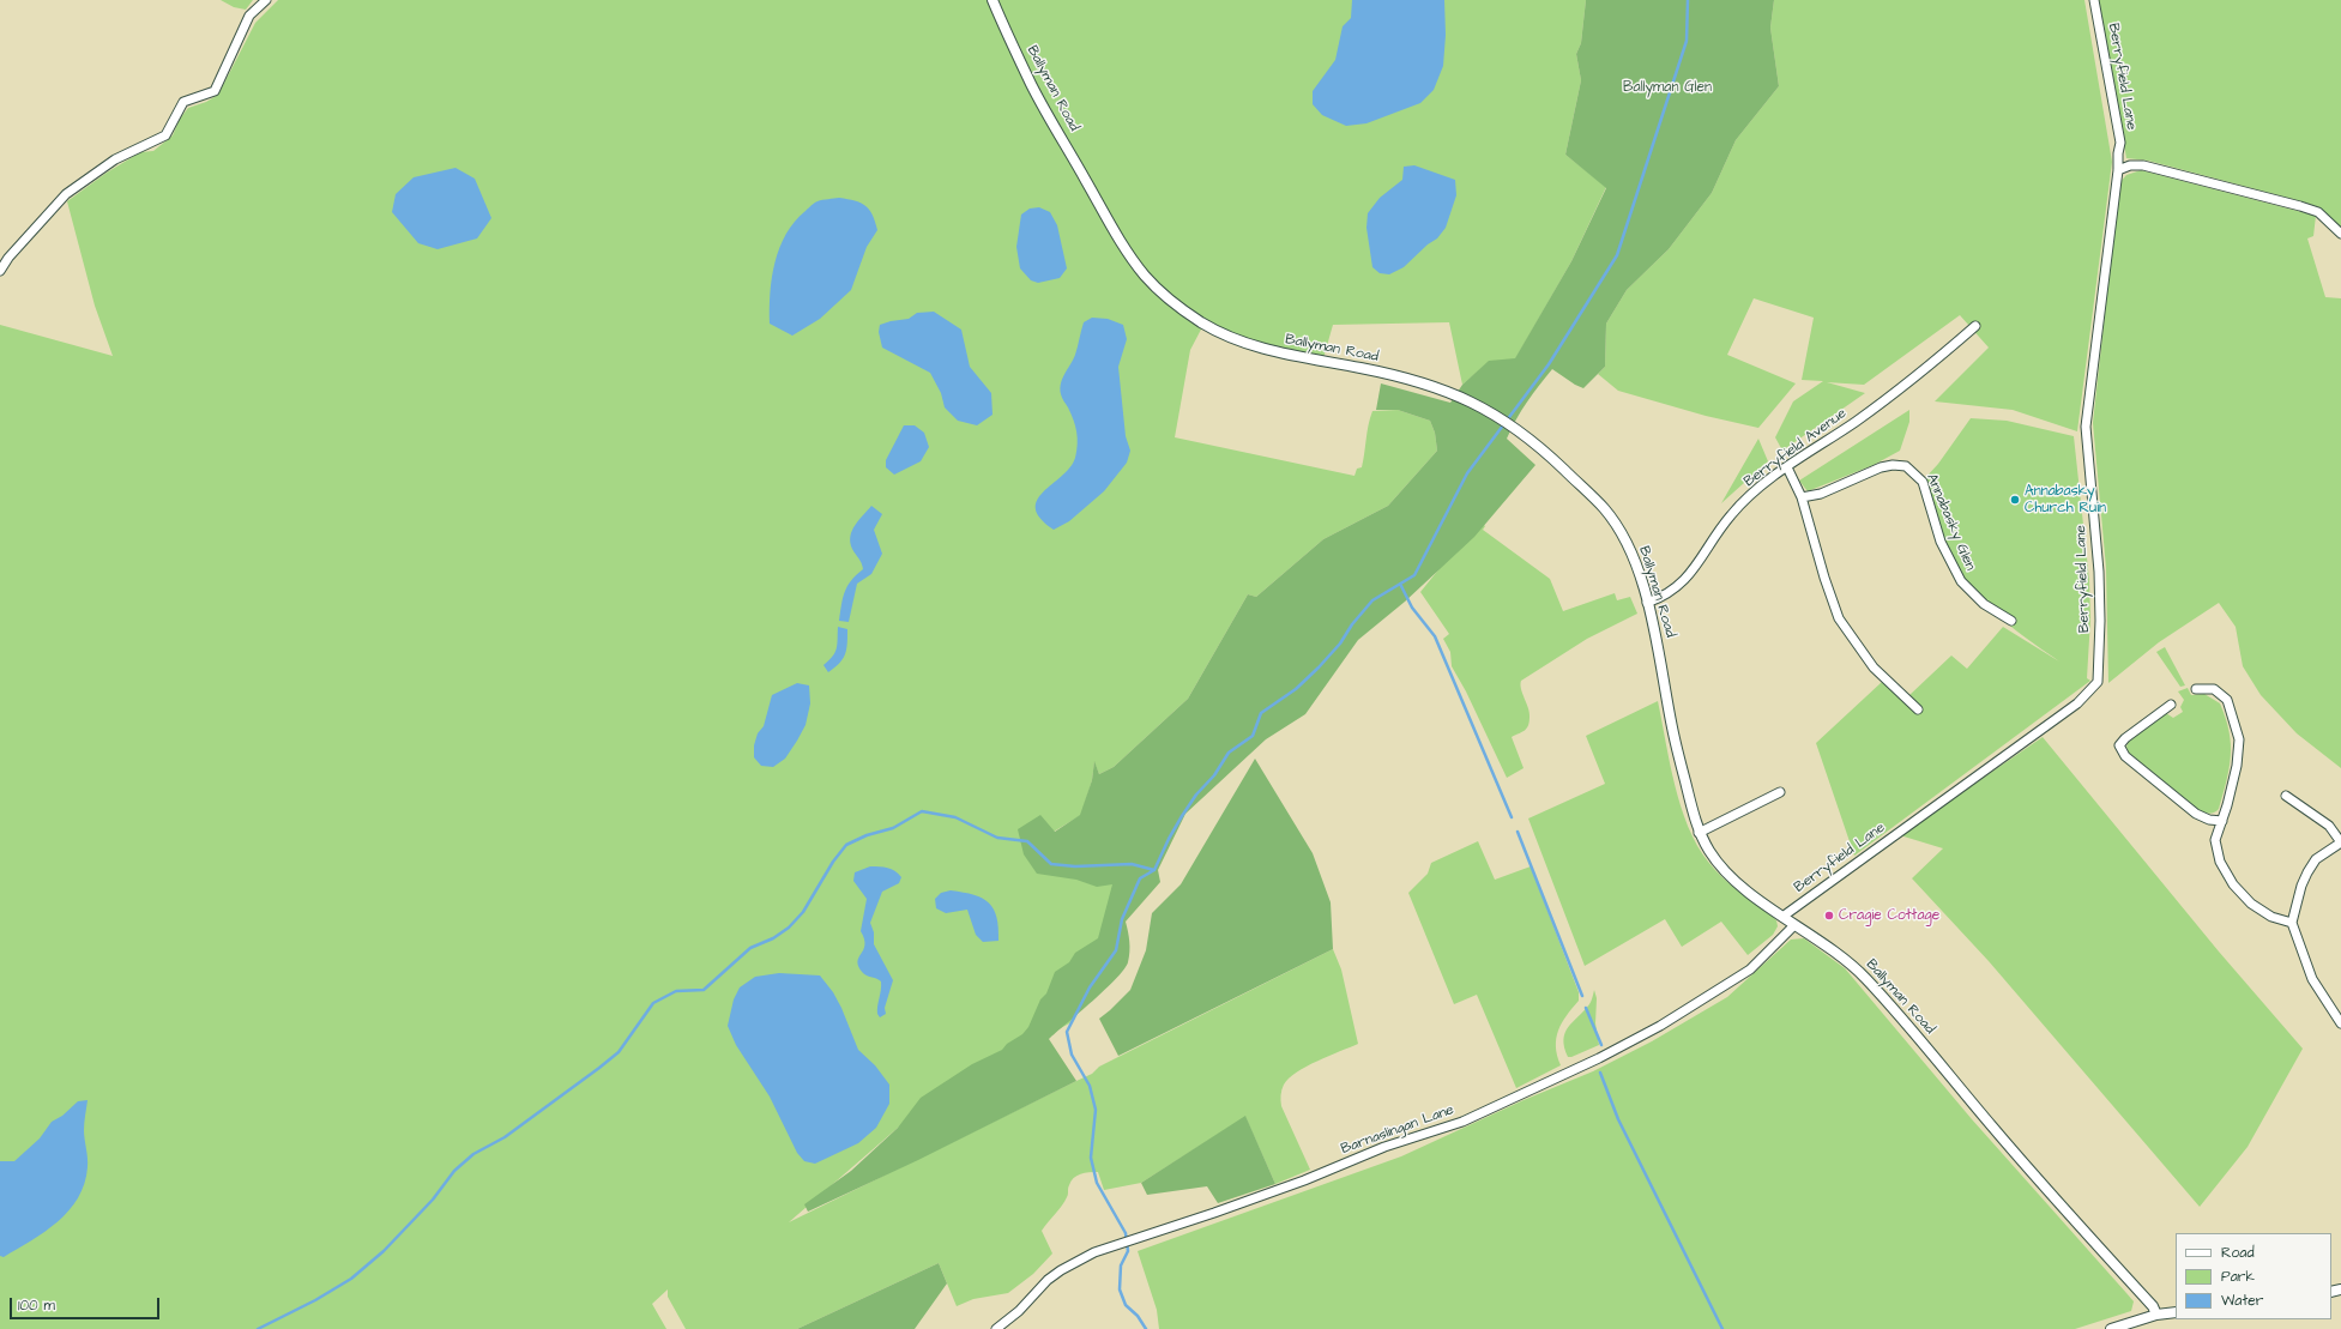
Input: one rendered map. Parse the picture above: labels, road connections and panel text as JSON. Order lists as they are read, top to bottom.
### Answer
{
  "streets": {
    "street": [
      "Berryfield Lane",
      "Ballyman Road",
      "Berryfield Avenue",
      "Annabasky Glen",
      "Barnaslingan Lane"
    ]
  },
  "crossings": [
    ["Berryfield Lane", "Ballyman Road"],
    ["Ballyman Road", "Berryfield Avenue"],
    ["Ballyman Road", "Barnaslingan Lane"]
  ],
  "parks": ["Ballyman Glen"],
  "places": ["Annabasky Church Ruin", "Cragie Cottage"],
  "legend": ["Road", "Park", "Water"],
  "scale_bar": "100 m"
}
